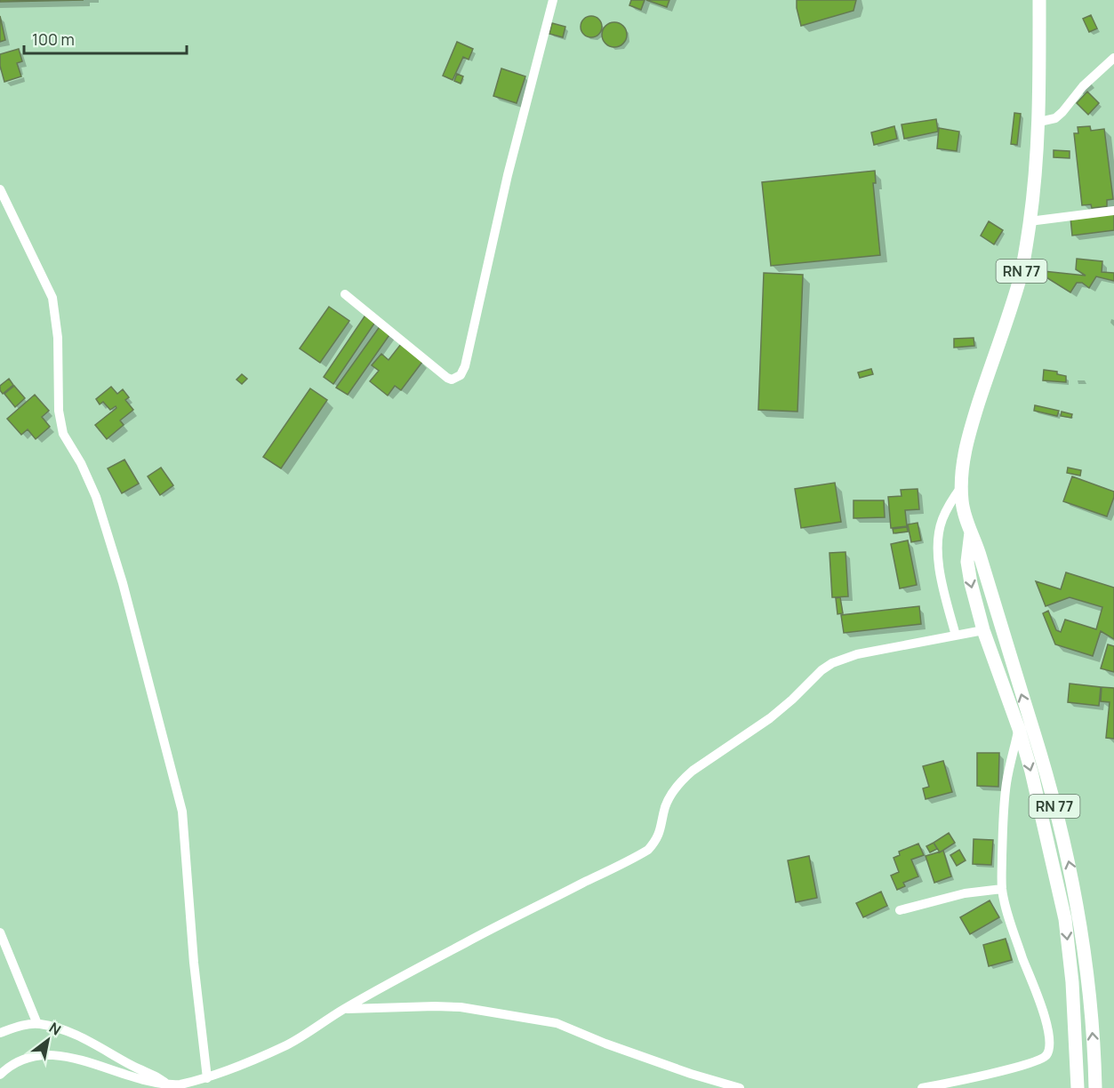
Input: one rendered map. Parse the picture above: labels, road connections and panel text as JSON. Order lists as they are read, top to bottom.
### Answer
{
  "streets": {
    "main road": ["RN 77"]
  },
  "scale_bar": "100 m",
  "north": "top right"
}
